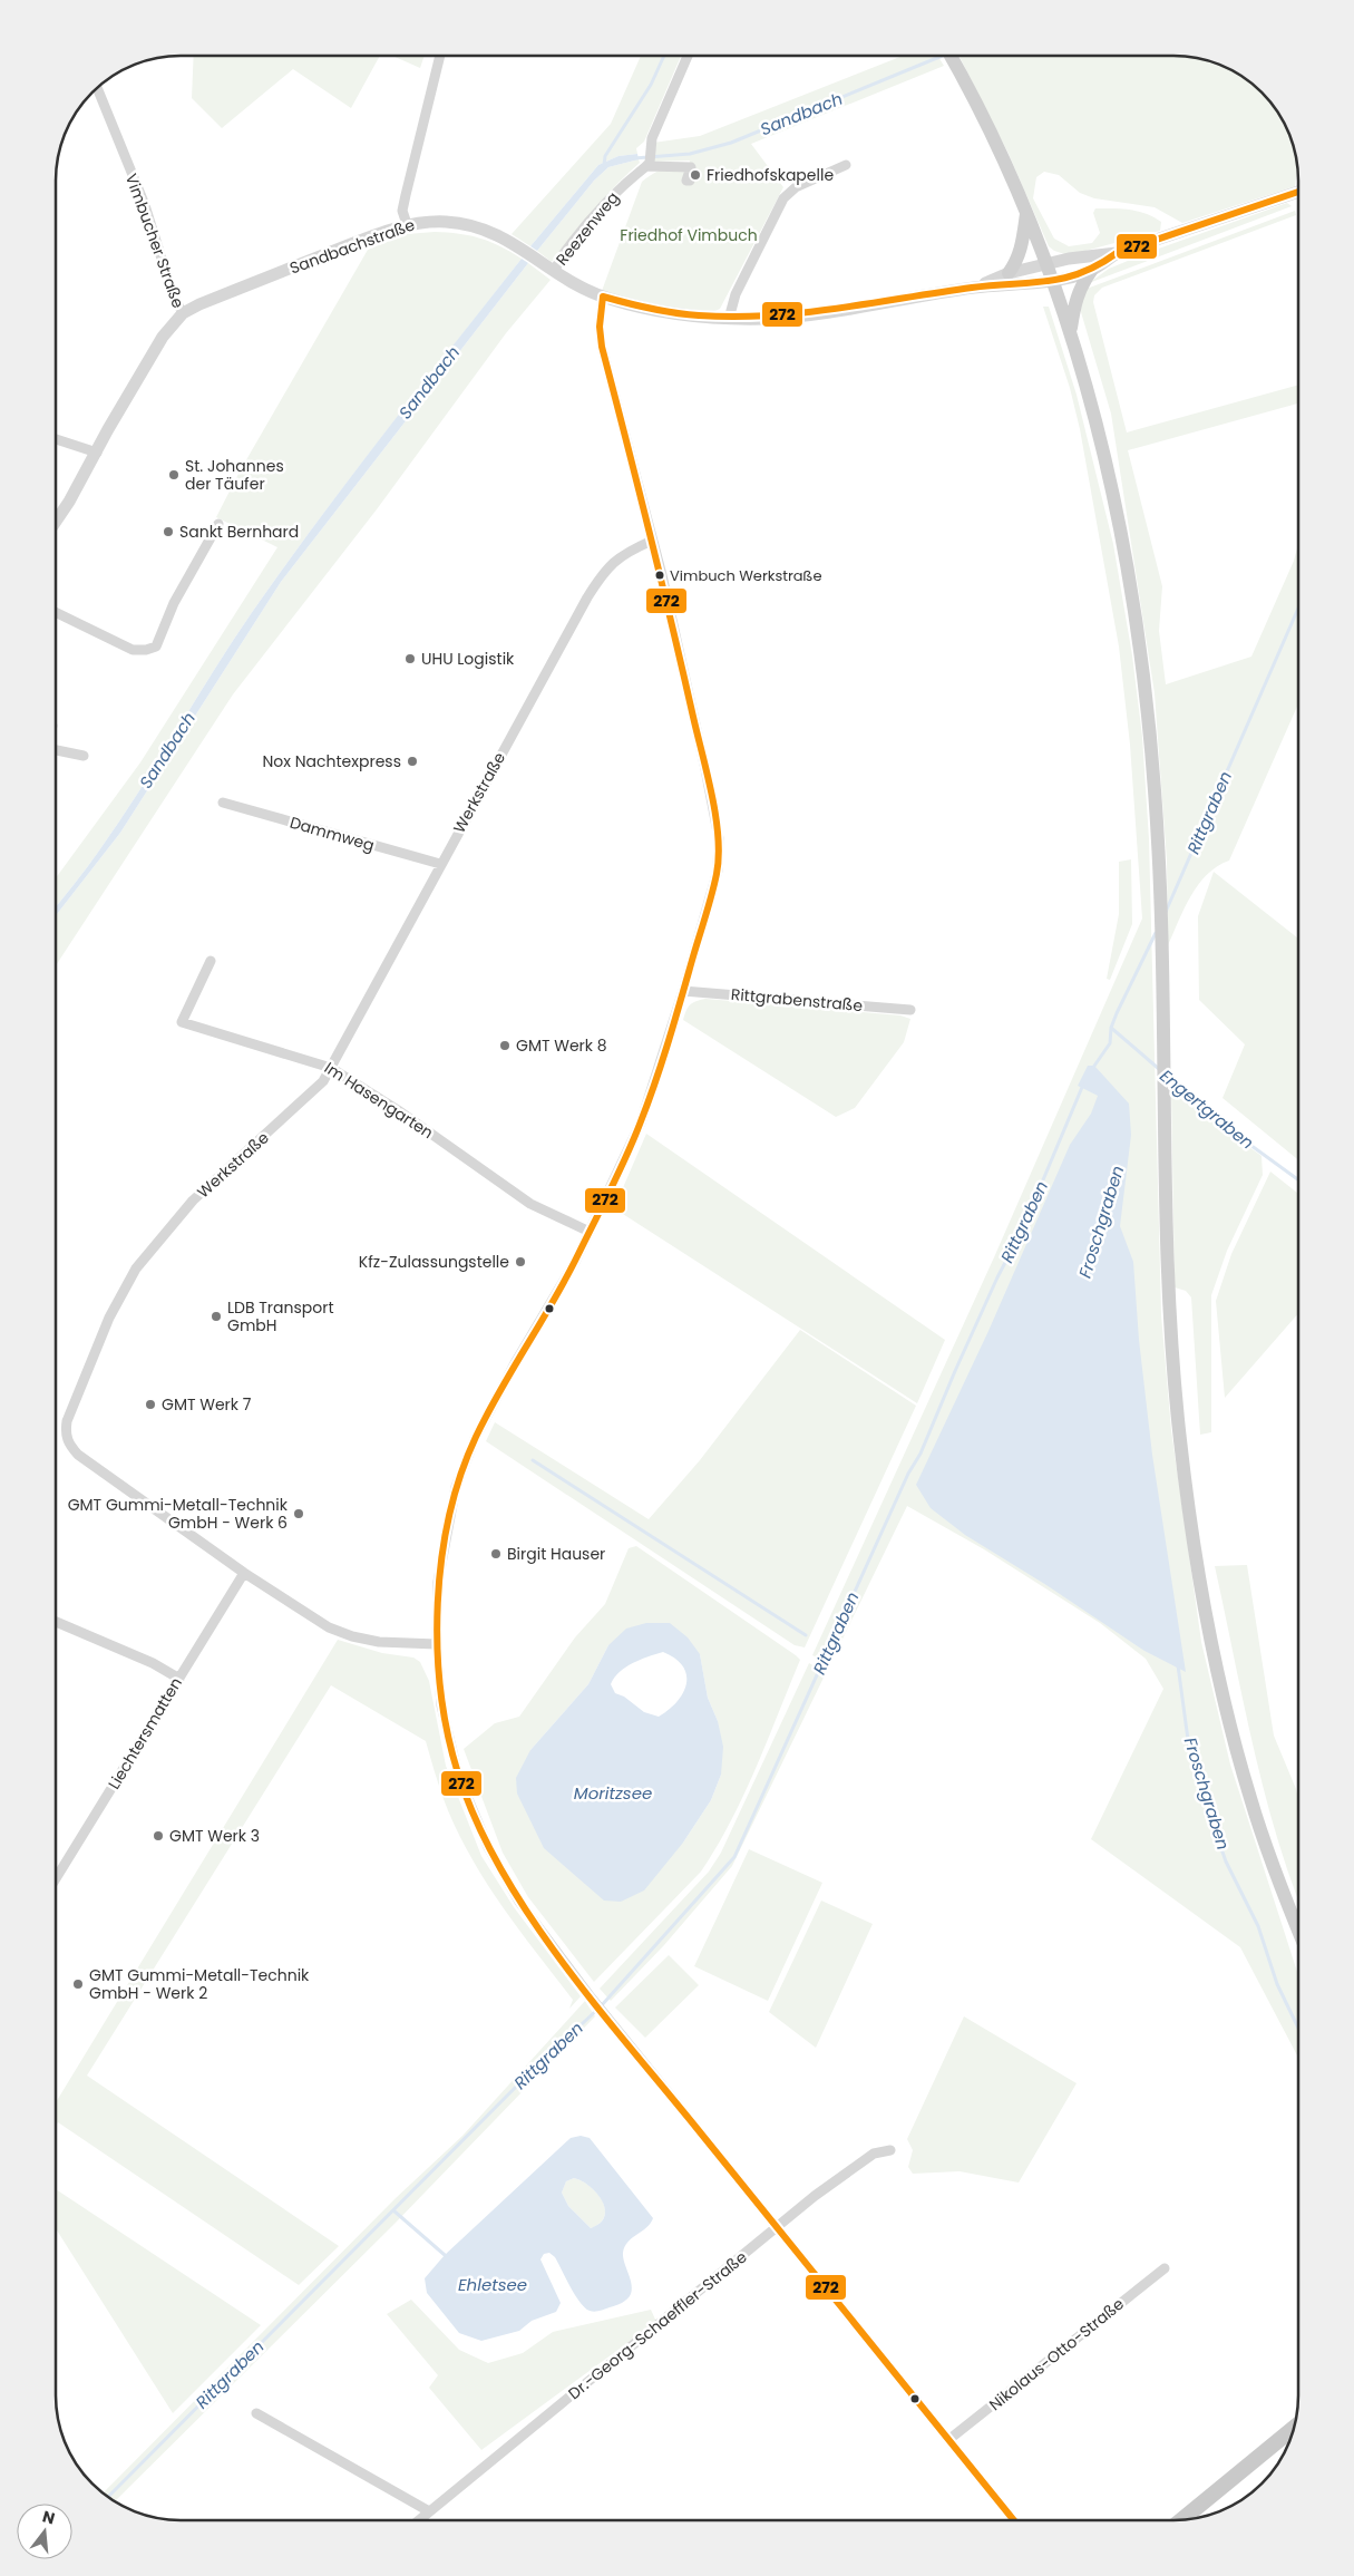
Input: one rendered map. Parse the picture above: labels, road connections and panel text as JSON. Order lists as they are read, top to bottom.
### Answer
{
  "streets": {
    "street": [
      "Reezenweg",
      "Vimbucher Straße",
      "Sandbachstraße",
      "Werkstraße",
      "Dammweg",
      "Rittgrabenstraße",
      "Im Hasengarten",
      "Liechtersmatten",
      "Dr.-Georg-Schaeffler-Straße",
      "Nikolaus-Otto-Straße"
    ]
  },
  "crossings": [
    ["Reezenweg", "Sandbachstraße"],
    ["Vimbucher Straße", "Sandbachstraße"],
    ["Werkstraße", "Dammweg"],
    ["Werkstraße", "Im Hasengarten"],
    ["Werkstraße", "Liechtersmatten"]
  ],
  "water": [
    "Sandbach",
    "Rittgraben",
    "Engertgraben",
    "Froschgraben",
    "Moritzsee",
    "Ehletsee"
  ],
  "parks": ["Friedhof Vimbuch"],
  "places": [
    "Friedhofskapelle",
    "St. Johannes der Täufer",
    "Sankt Bernhard",
    "Vimbuch Werkstraße",
    "UHU Logistik",
    "Nox Nachtexpress",
    "GMT Werk 8",
    "Kfz-Zulassungstelle",
    "LDB Transport GmbH",
    "GMT Werk 7",
    "GMT Gummi-Metall-Technik GmbH - Werk 6",
    "Birgit Hauser",
    "GMT Werk 3",
    "GMT Gummi-Metall-Technik GmbH - Werk 2"
  ],
  "lines": ["transit line 272"],
  "north": "top"
}
